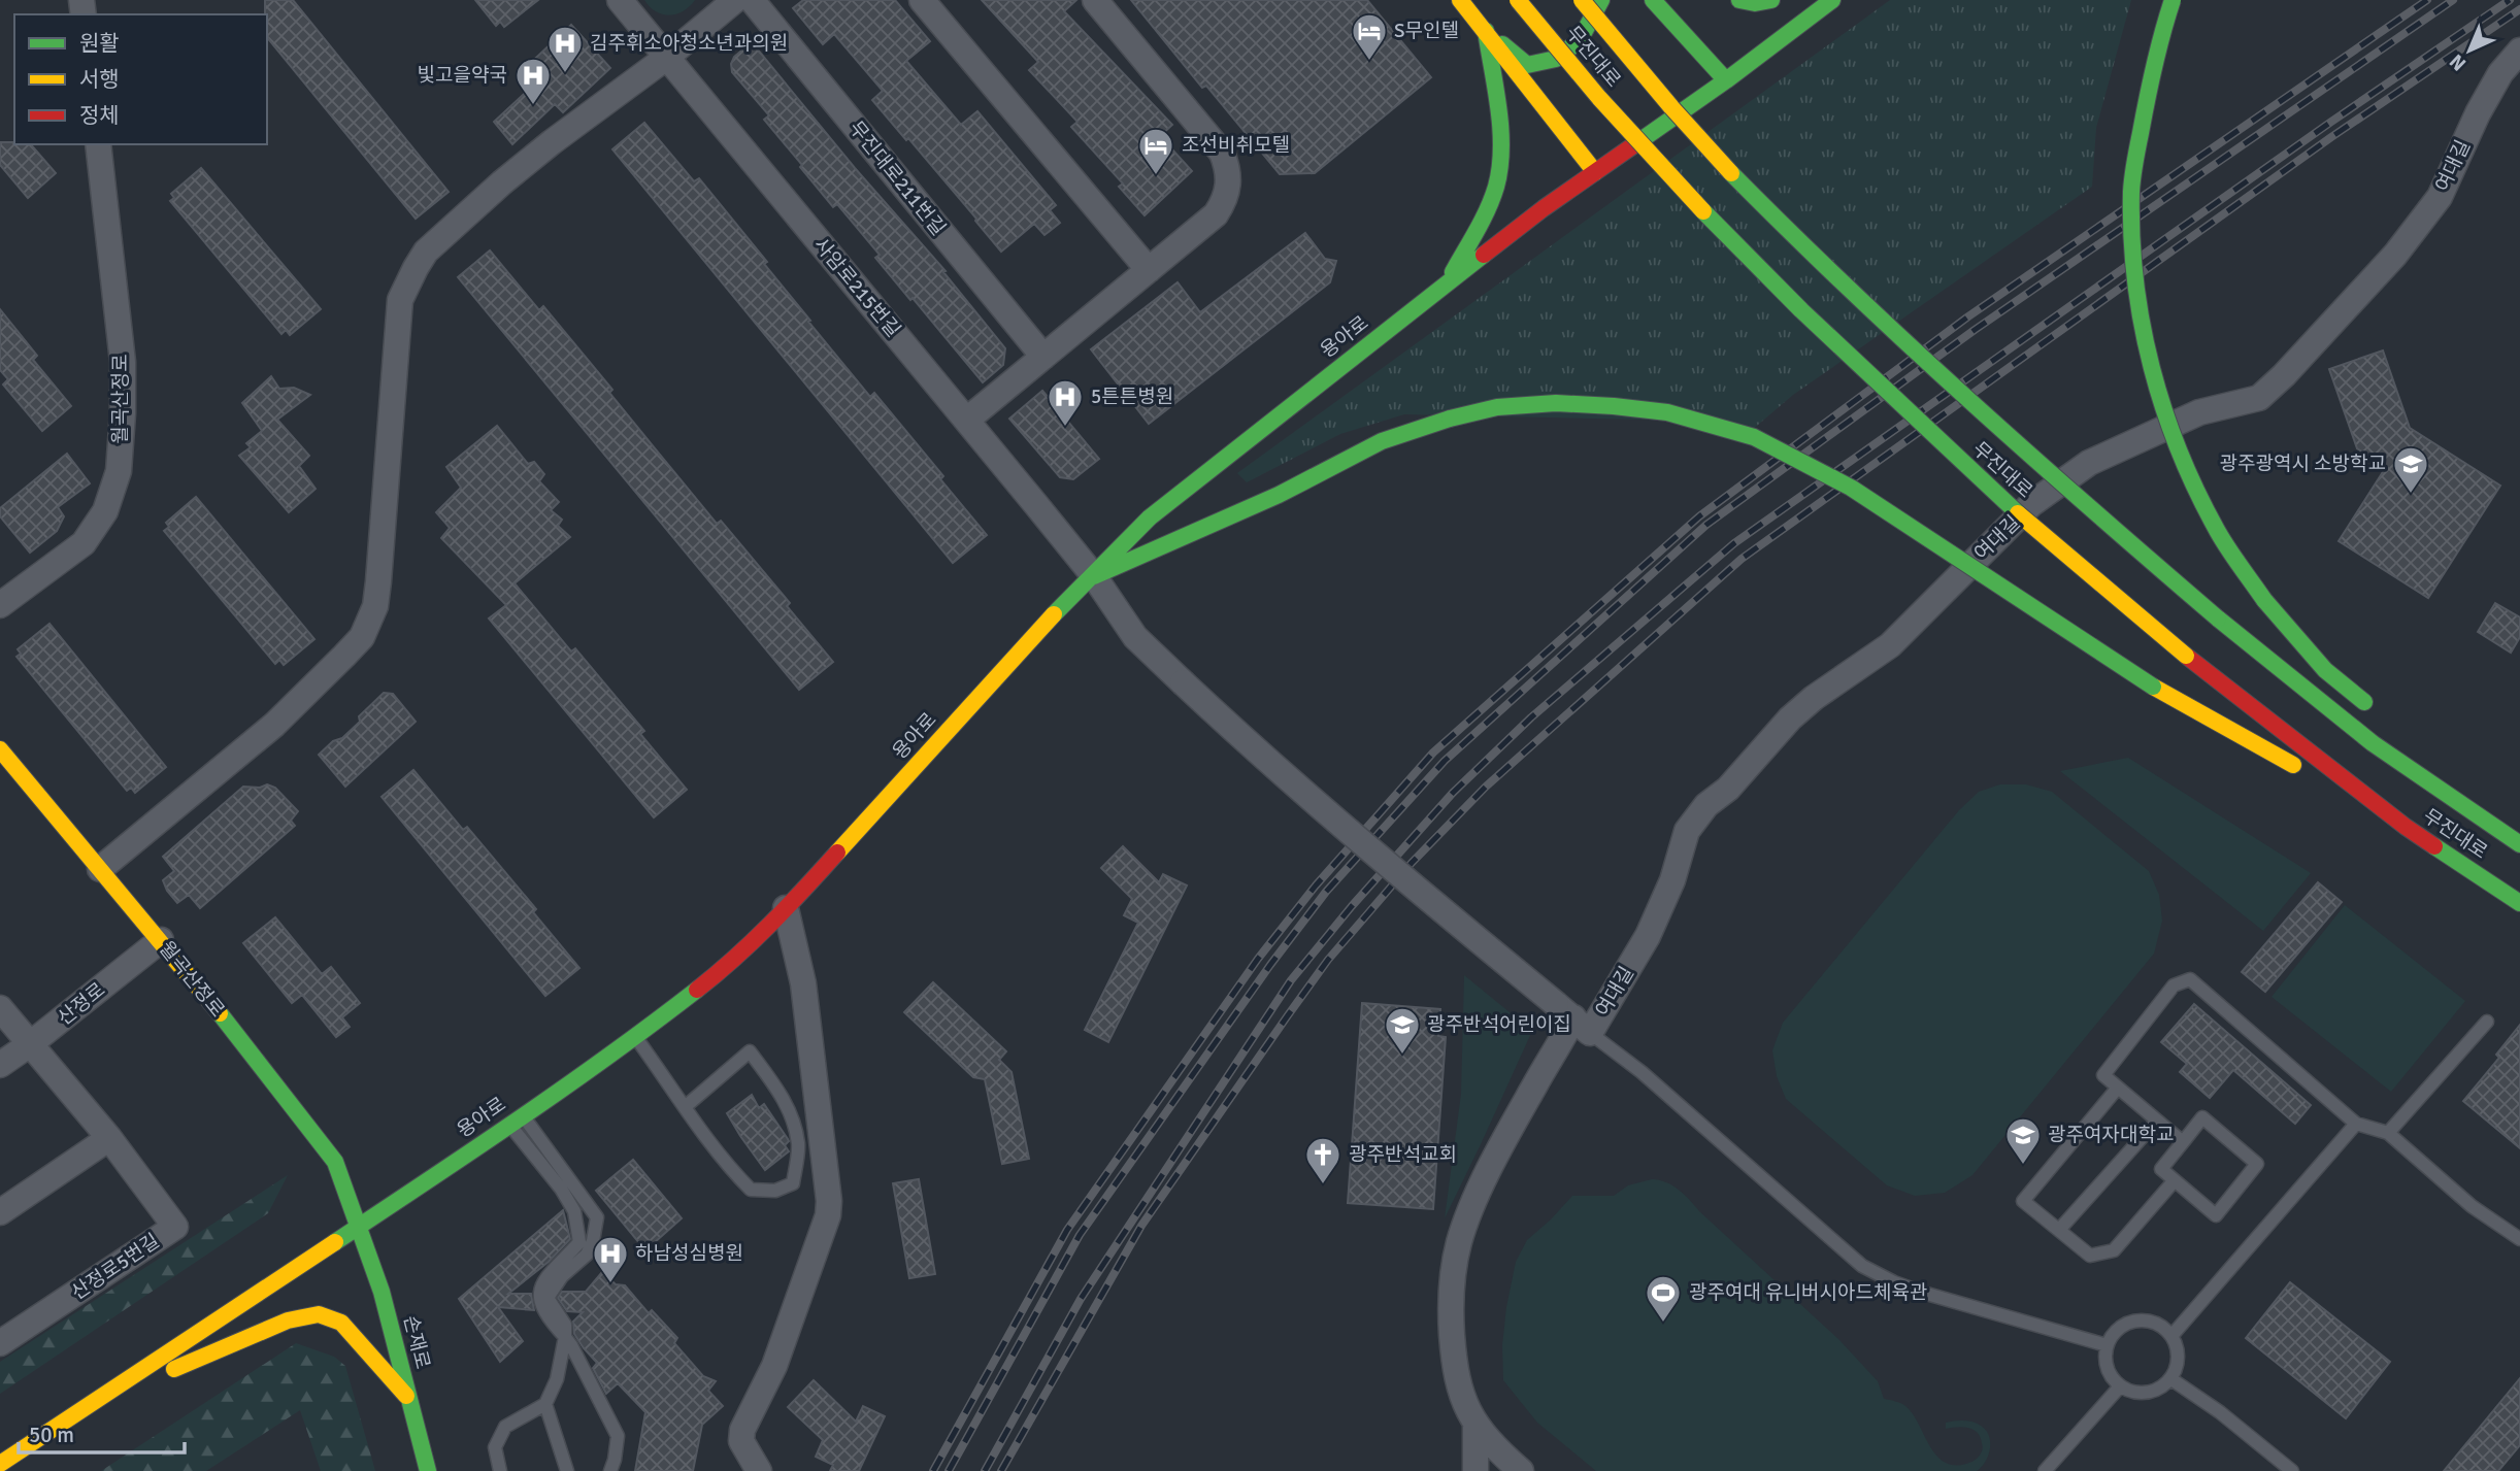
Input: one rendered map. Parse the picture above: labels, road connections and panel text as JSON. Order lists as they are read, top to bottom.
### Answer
{
  "streets": {
    "main road": [
      "무진대로",
      "용아로",
      "월곡산정로",
      "손재로"
    ],
    "street": [
      "여대길",
      "무진대로211번길",
      "사암로215번길",
      "산정로",
      "산정로5번길"
    ]
  },
  "crossings": [
    ["여대길", "사암로215번길"],
    ["사암로215번길", "용아로"],
    ["용아로", "월곡산정로"],
    ["용아로", "손재로"],
    ["월곡산정로", "산정로"],
    ["월곡산정로", "손재로"],
    ["산정로", "산정로5번길"]
  ],
  "places": {
    "hotel": ["S무인텔", "조선비취모텔"],
    "hospital": [
      "김주휘소아청소년과의원",
      "빛고을약국",
      "5튼튼병원",
      "하남성심병원"
    ],
    "school or university": ["광주광역시 소방학교", "광주반석어린이집", "광주여자대학교"],
    "church": ["광주반석교회"],
    "sports": ["광주여대 유니버시아드체육관"]
  },
  "legend": ["원활", "서행", "정체"],
  "scale_bar": "50 m",
  "north": "bottom left"
}
